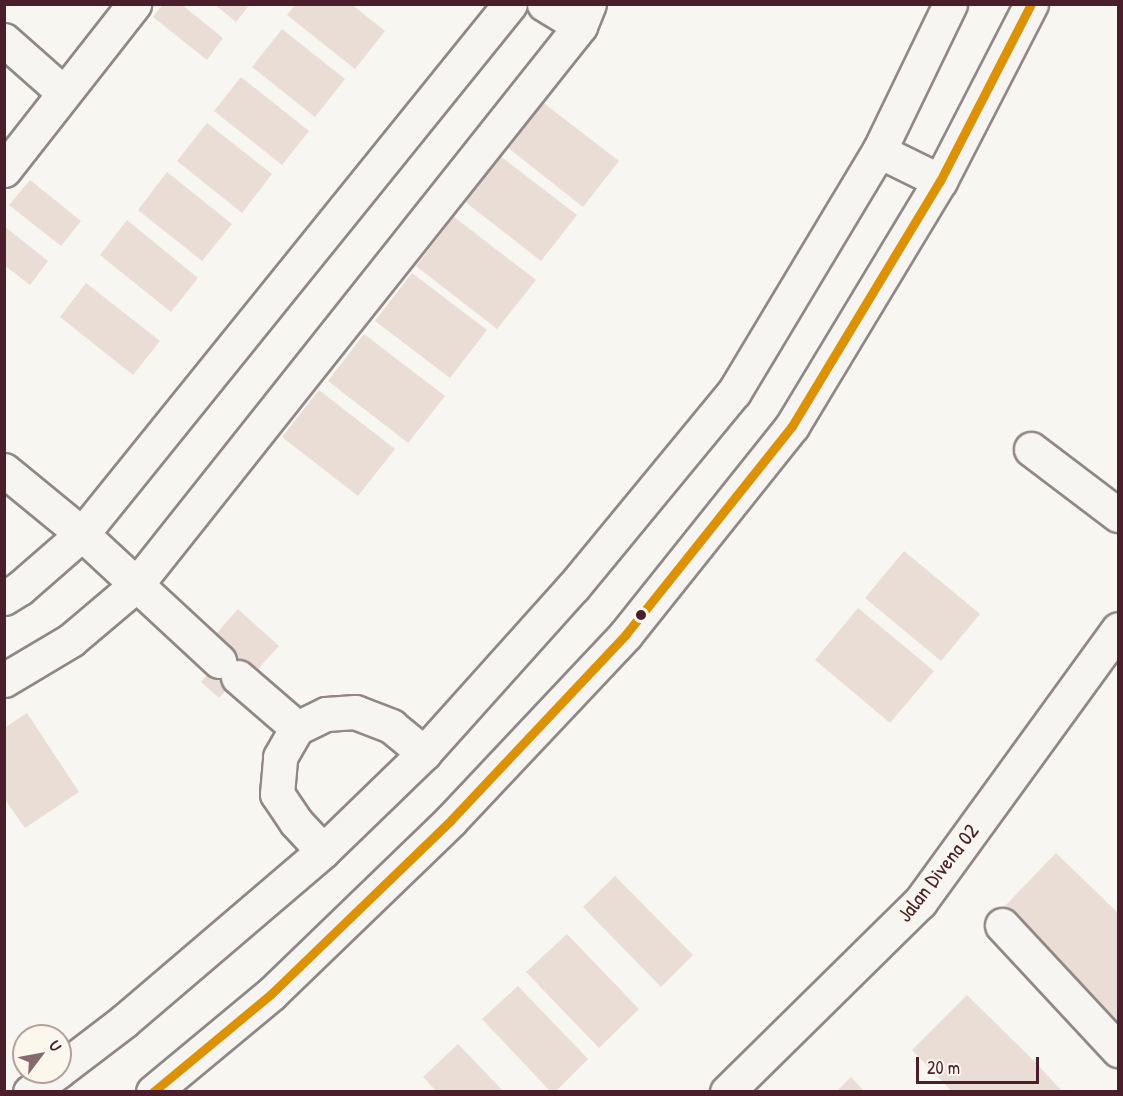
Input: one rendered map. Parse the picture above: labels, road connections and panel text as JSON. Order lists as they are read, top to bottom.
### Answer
{
  "streets": {
    "street": ["Jalan Divena 02"]
  },
  "scale_bar": "20 m",
  "north": "top right"
}
